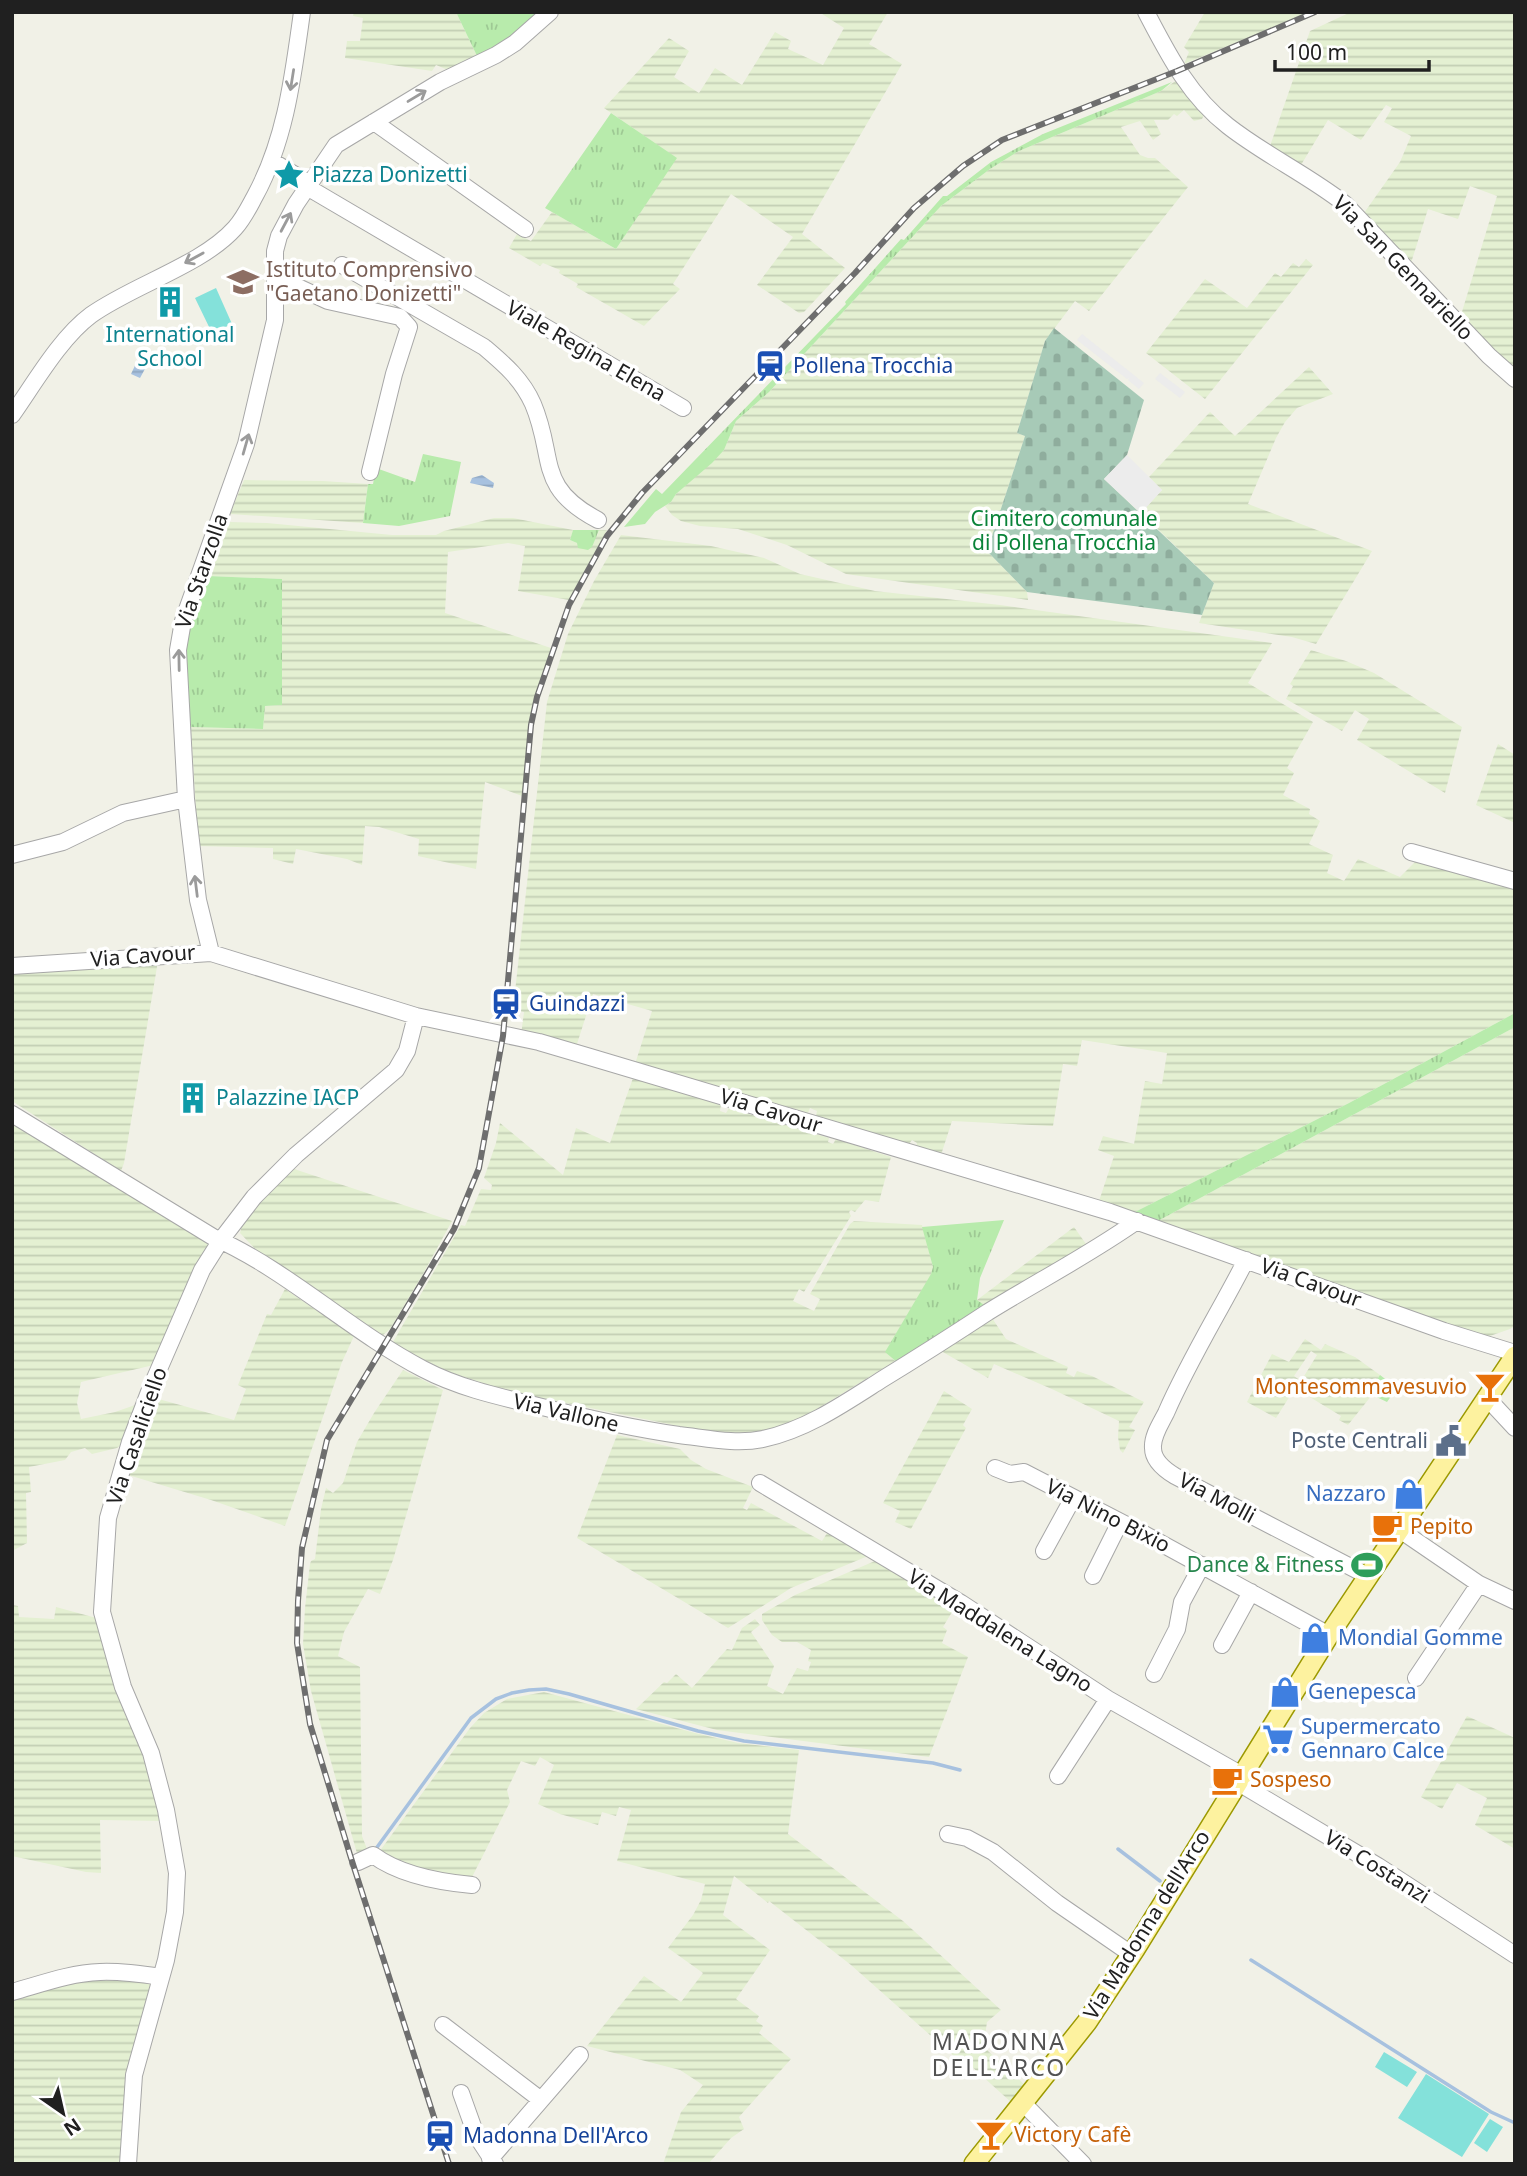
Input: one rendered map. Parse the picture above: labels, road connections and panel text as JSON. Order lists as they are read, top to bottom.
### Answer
{
  "streets": {
    "main road": ["Via Madonna dell'Arco"],
    "street": [
      "Via San Gennariello",
      "Viale Regina Elena",
      "Via Starzolla",
      "Via Cavour",
      "Via Vallone",
      "Via Casaliciello",
      "Via Molli",
      "Via Nino Bixio",
      "Via Maddalena Lagno",
      "Via Costanzi"
    ]
  },
  "crossings": [
    ["Viale Regina Elena", "Via Starzolla"],
    ["Via Starzolla", "Via Cavour"],
    ["Via Cavour", "Via Vallone"],
    ["Via Cavour", "Via Casaliciello"],
    ["Via Cavour", "Via Molli"],
    ["Via Cavour", "Via Madonna dell'Arco"],
    ["Via Vallone", "Via Casaliciello"],
    ["Via Molli", "Via Madonna dell'Arco"],
    ["Via Nino Bixio", "Via Madonna dell'Arco"],
    ["Via Maddalena Lagno", "Via Costanzi"],
    ["Via Maddalena Lagno", "Via Madonna dell'Arco"],
    ["Via Costanzi", "Via Madonna dell'Arco"]
  ],
  "one_way": ["Via Starzolla"],
  "districts": ["MADONNA DELL'ARCO"],
  "parks": ["Cimitero comunale di Pollena Trocchia"],
  "places": {
    "place": ["Piazza Donizetti"],
    "school or university": ["Istituto Comprensivo \"Gaetano Donizetti\""],
    "building": ["International School", "Palazzine IACP"],
    "station": ["Pollena Trocchia", "Guindazzi", "Madonna Dell'Arco"],
    "bar": ["Montesommavesuvio", "Victory Cafè"],
    "public building": ["Poste Centrali"],
    "shop": ["Nazzaro", "Mondial Gomme", "Genepesca"],
    "cafe": ["Pepito", "Sospeso"],
    "sports": ["Dance & Fitness"],
    "supermarket": ["Supermercato Gennaro Calce"]
  },
  "scale_bar": "100 m",
  "north": "bottom right"
}
